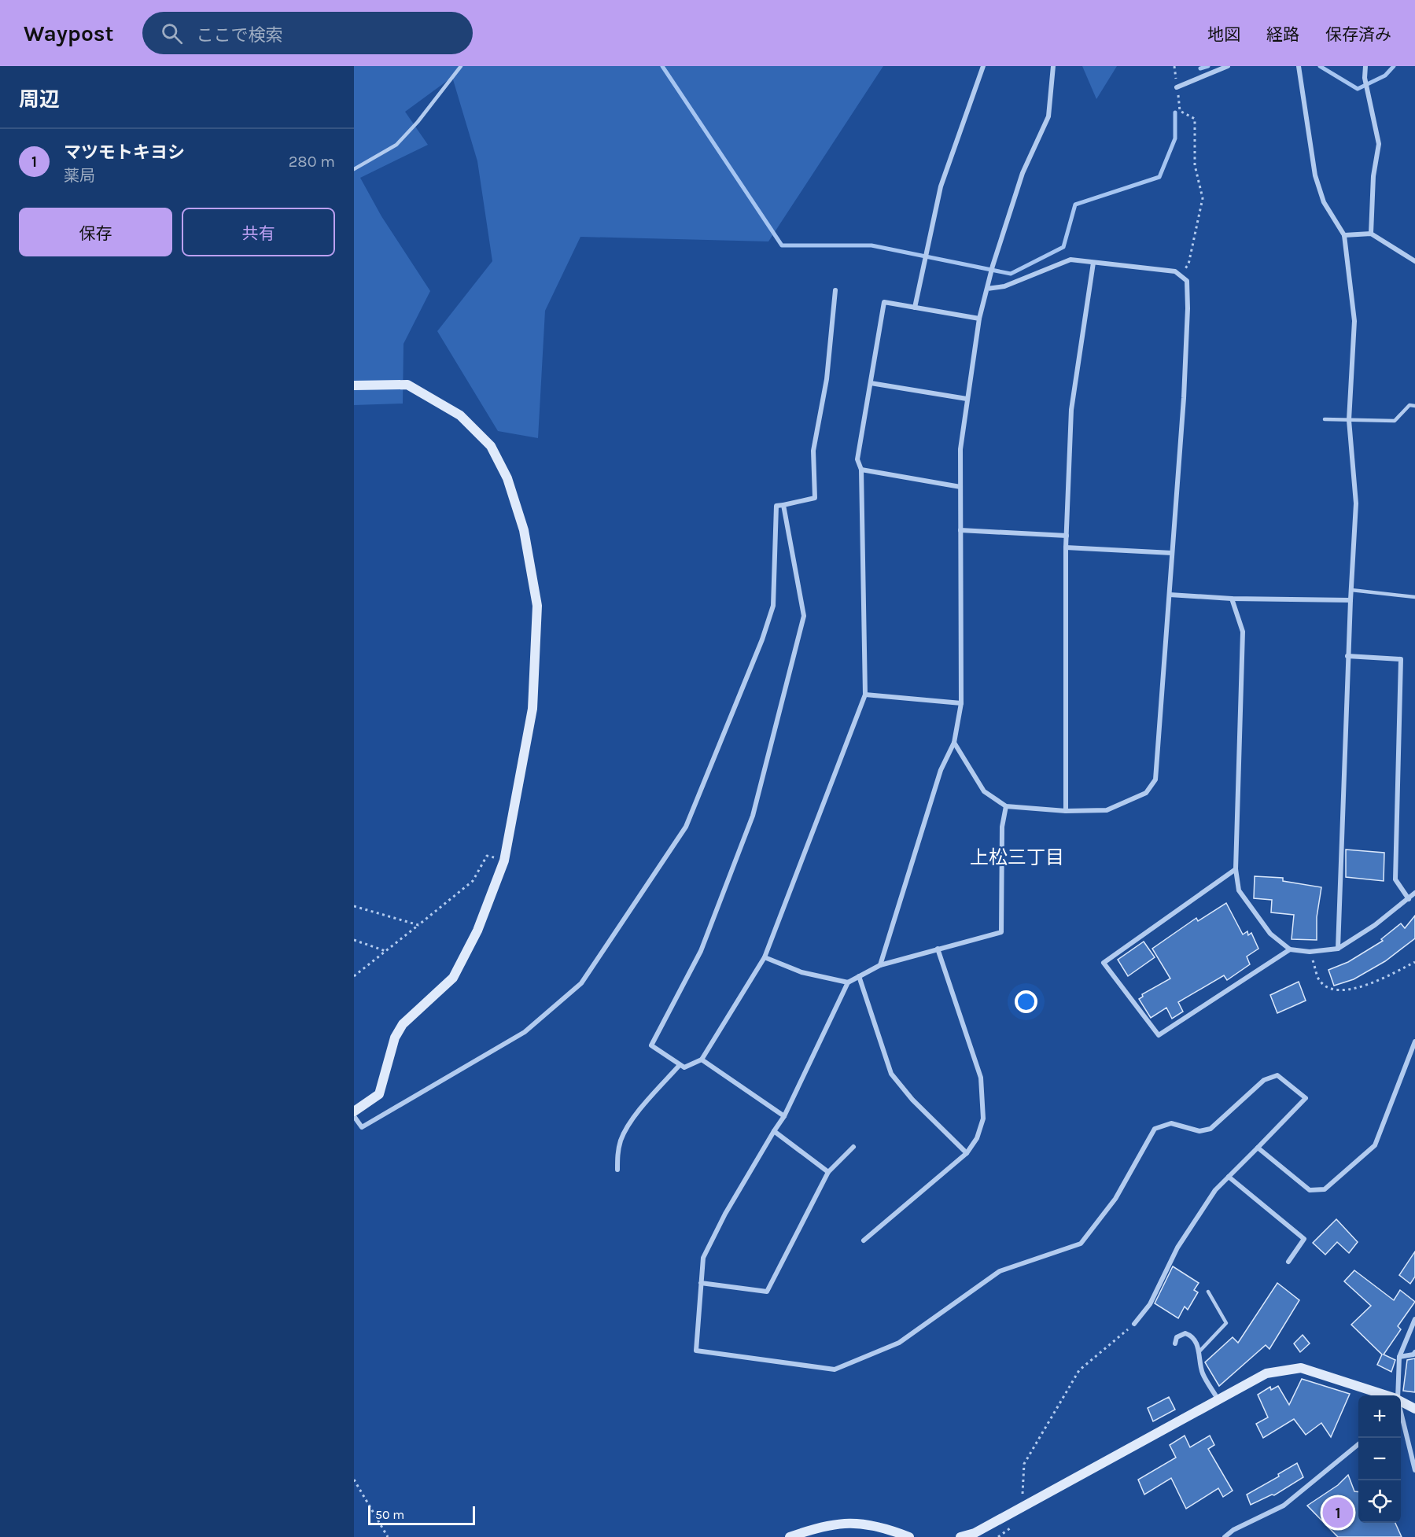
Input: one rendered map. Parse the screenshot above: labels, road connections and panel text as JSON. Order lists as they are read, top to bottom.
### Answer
{
  "districts": ["上松三丁目"],
  "scale_bar": "50 m",
  "page": {
    "header": "Waypost",
    "search": "ここで検索",
    "nav": ["地図", "経路", "保存済み"],
    "heading": "周辺",
    "list": [
      {
        "mark": "1",
        "name": "マツモトキヨシ",
        "note": "薬局",
        "value": "280 m"
      }
    ],
    "buttons": ["保存", "共有"],
    "map_buttons": ["+", "−"],
    "pins": "1",
    "scale": "50 m"
  }
}
